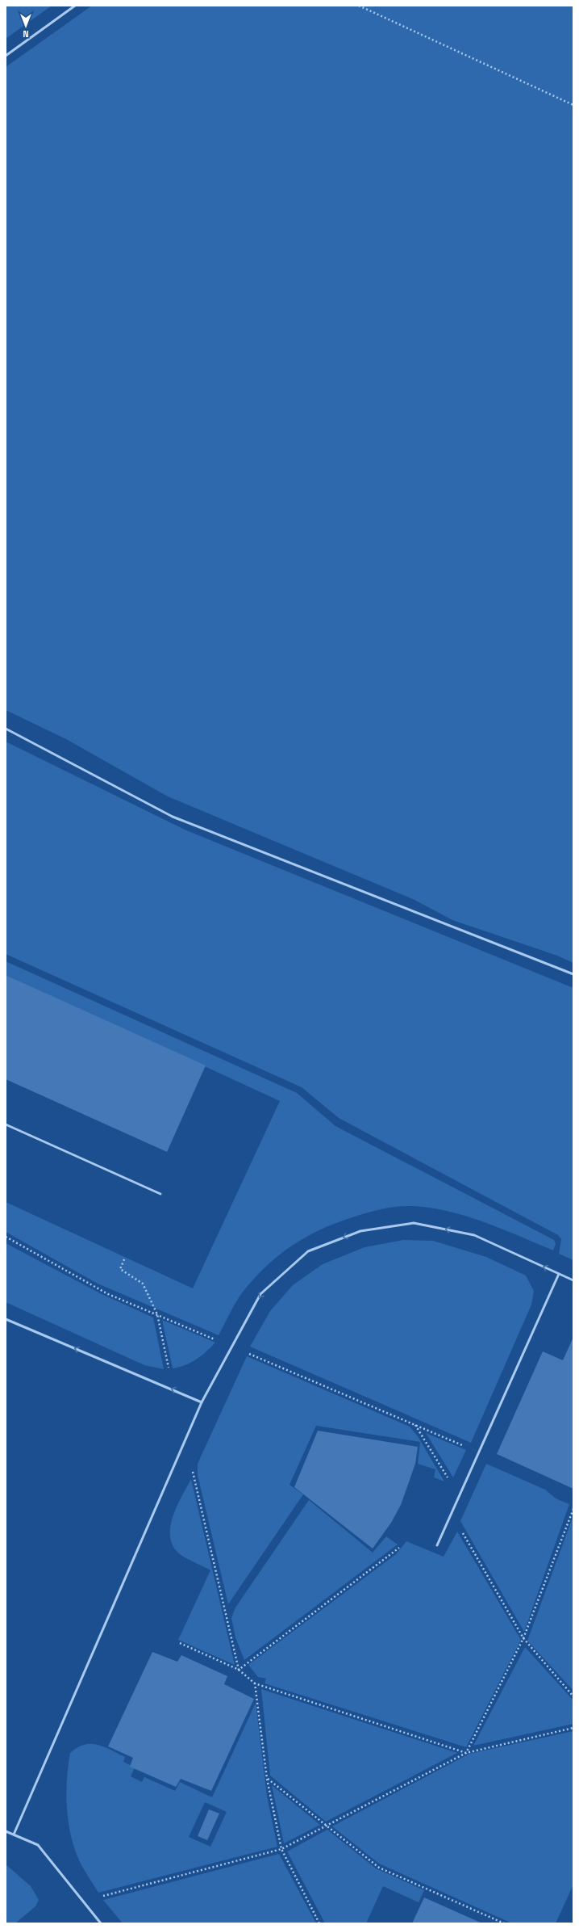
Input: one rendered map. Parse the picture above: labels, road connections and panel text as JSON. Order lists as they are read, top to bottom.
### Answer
{
  "north": "bottom"
}
